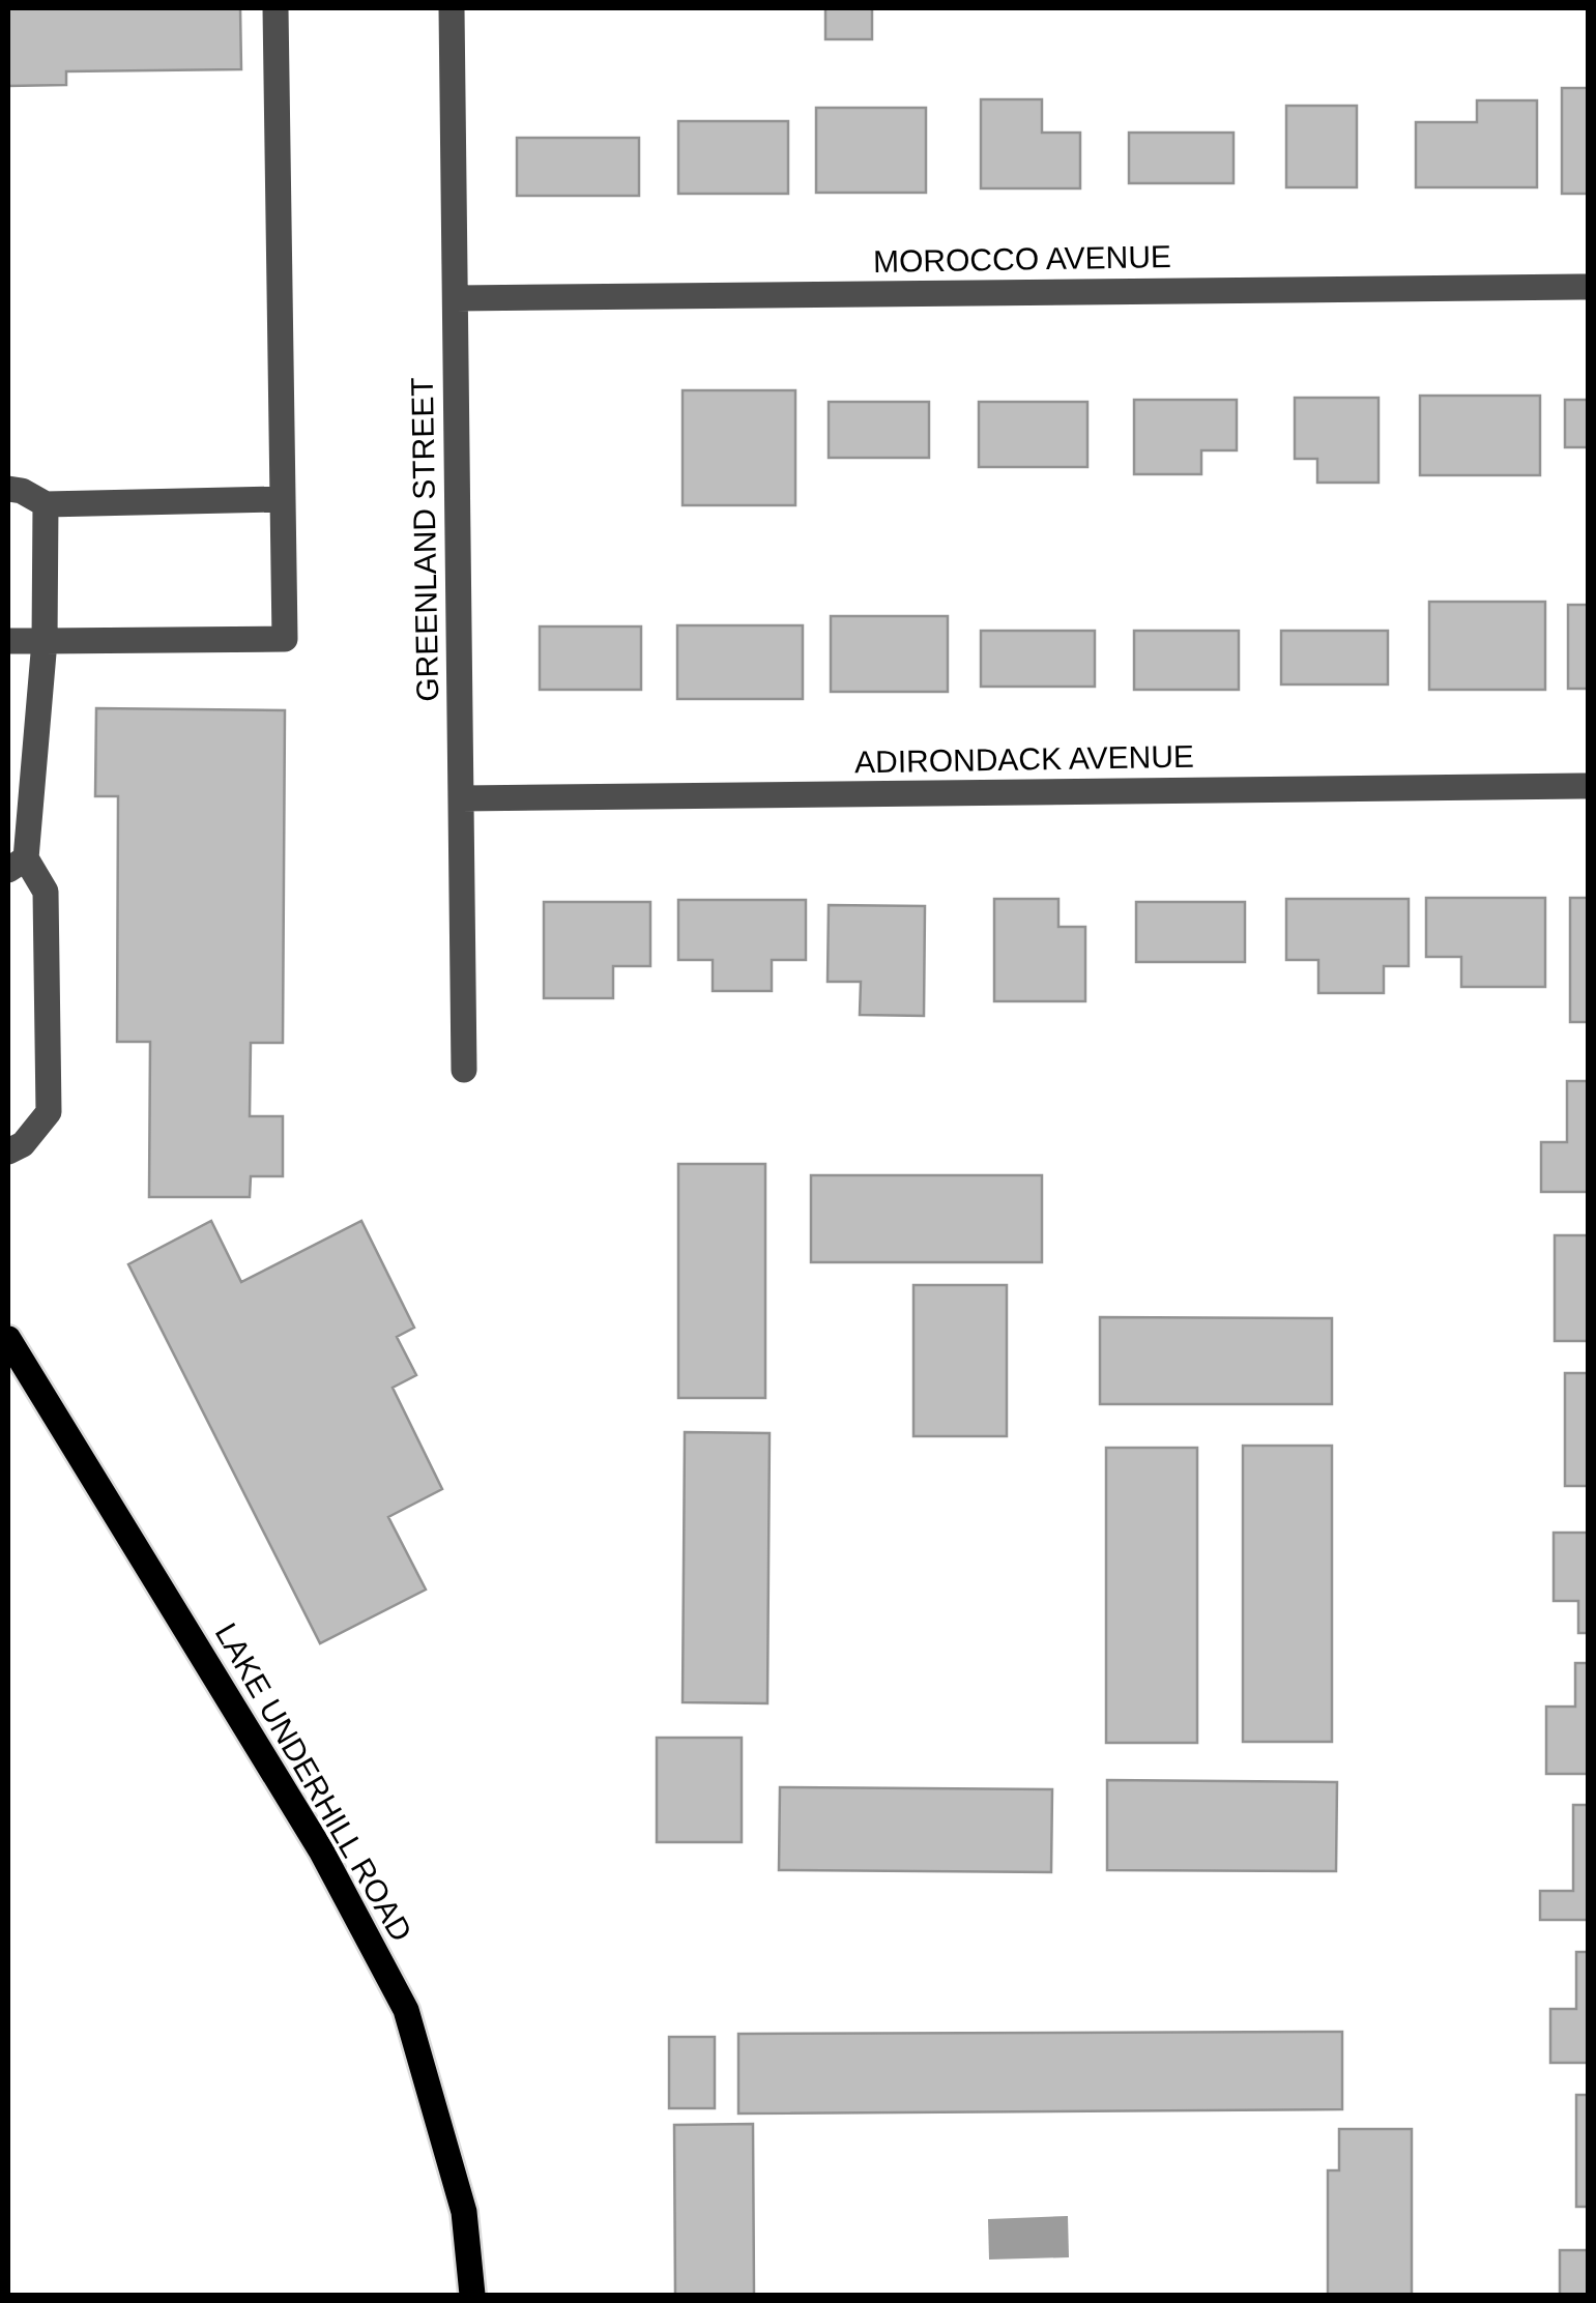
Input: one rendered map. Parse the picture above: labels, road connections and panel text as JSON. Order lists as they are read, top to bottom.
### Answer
{
  "streets": {
    "main road": ["LAKE UNDERHILL ROAD"],
    "street": ["MOROCCO AVENUE", "GREENLAND STREET", "ADIRONDACK AVENUE"]
  },
  "crossings": [
    ["MOROCCO AVENUE", "GREENLAND STREET"],
    ["GREENLAND STREET", "ADIRONDACK AVENUE"]
  ]
}
